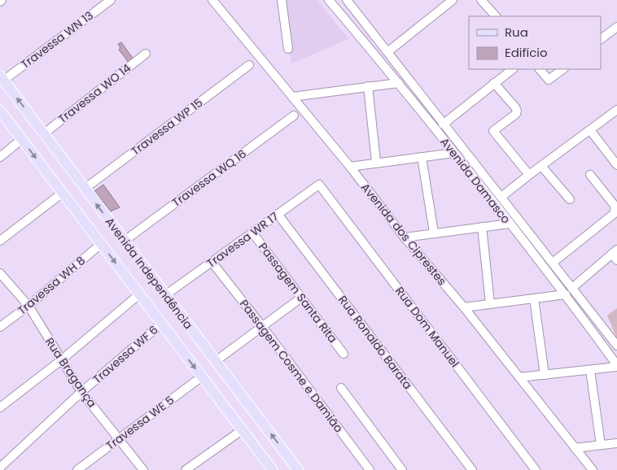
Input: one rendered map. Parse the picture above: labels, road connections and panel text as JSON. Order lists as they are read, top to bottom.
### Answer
{
  "streets": {
    "main road": ["Avenida Independência"],
    "street": [
      "Travessa WN 13",
      "Travessa WO 14",
      "Travessa WP 15",
      "Travessa WQ 16",
      "Avenida Damasco",
      "Avenida dos Ciprestes",
      "Travessa WR 17",
      "Travessa WH 8",
      "Passagem Santa Rita",
      "Rua Dom Manuel",
      "Rua Ronaldo Barata",
      "Travessa WF 6",
      "Passagem Cosme e Damião",
      "Rua Bragança",
      "Travessa WE 5"
    ]
  },
  "crossings": [
    ["Travessa WN 13", "Avenida Independência"],
    ["Travessa WO 14", "Avenida Independência"],
    ["Travessa WP 15", "Avenida Independência"],
    ["Travessa WQ 16", "Avenida Independência"],
    ["Travessa WR 17", "Avenida Independência"],
    ["Travessa WR 17", "Passagem Santa Rita"],
    ["Travessa WR 17", "Rua Dom Manuel"],
    ["Travessa WR 17", "Rua Ronaldo Barata"],
    ["Travessa WR 17", "Passagem Cosme e Damião"],
    ["Avenida Independência", "Travessa WH 8"],
    ["Avenida Independência", "Travessa WF 6"],
    ["Avenida Independência", "Travessa WE 5"],
    ["Travessa WH 8", "Rua Bragança"],
    ["Travessa WF 6", "Rua Bragança"],
    ["Rua Bragança", "Travessa WE 5"]
  ],
  "legend": ["Rua", "Edifício"]
}
